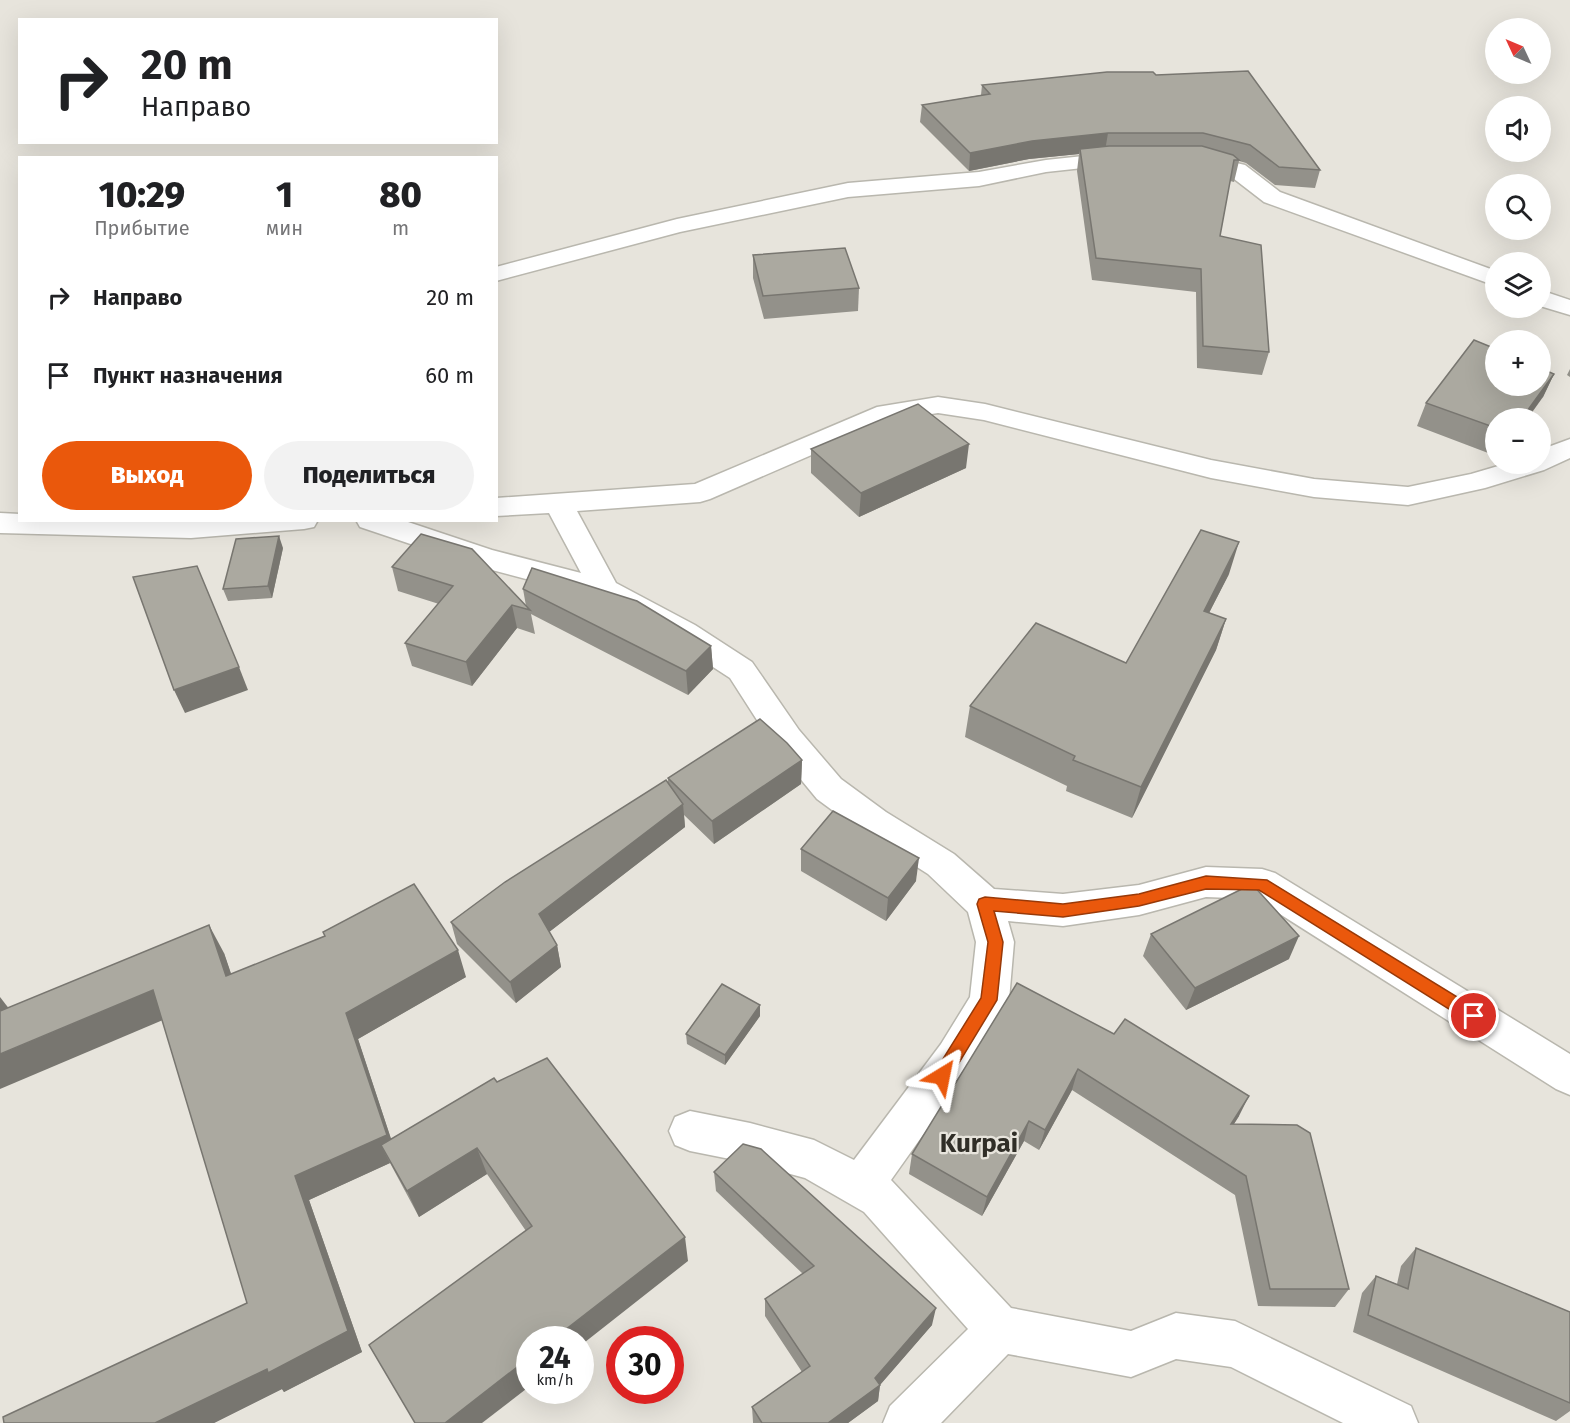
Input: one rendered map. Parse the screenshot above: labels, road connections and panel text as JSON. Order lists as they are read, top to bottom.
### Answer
{
  "districts": ["Kurpai"],
  "north": "top left",
  "page": {
    "map_buttons": ["+", "−"],
    "turn": ["20 m", "Направо"],
    "eta": [
      "10:29",
      "Прибытие",
      "1",
      "мин",
      "80",
      "m"
    ],
    "list": [
      {
        "name": "Направо",
        "value": "20 m"
      },
      {
        "name": "Пункт назначения",
        "value": "60 m"
      }
    ],
    "buttons": ["Выход", "Поделиться"],
    "speed": "24 km/h",
    "limit": "30"
  }
}
